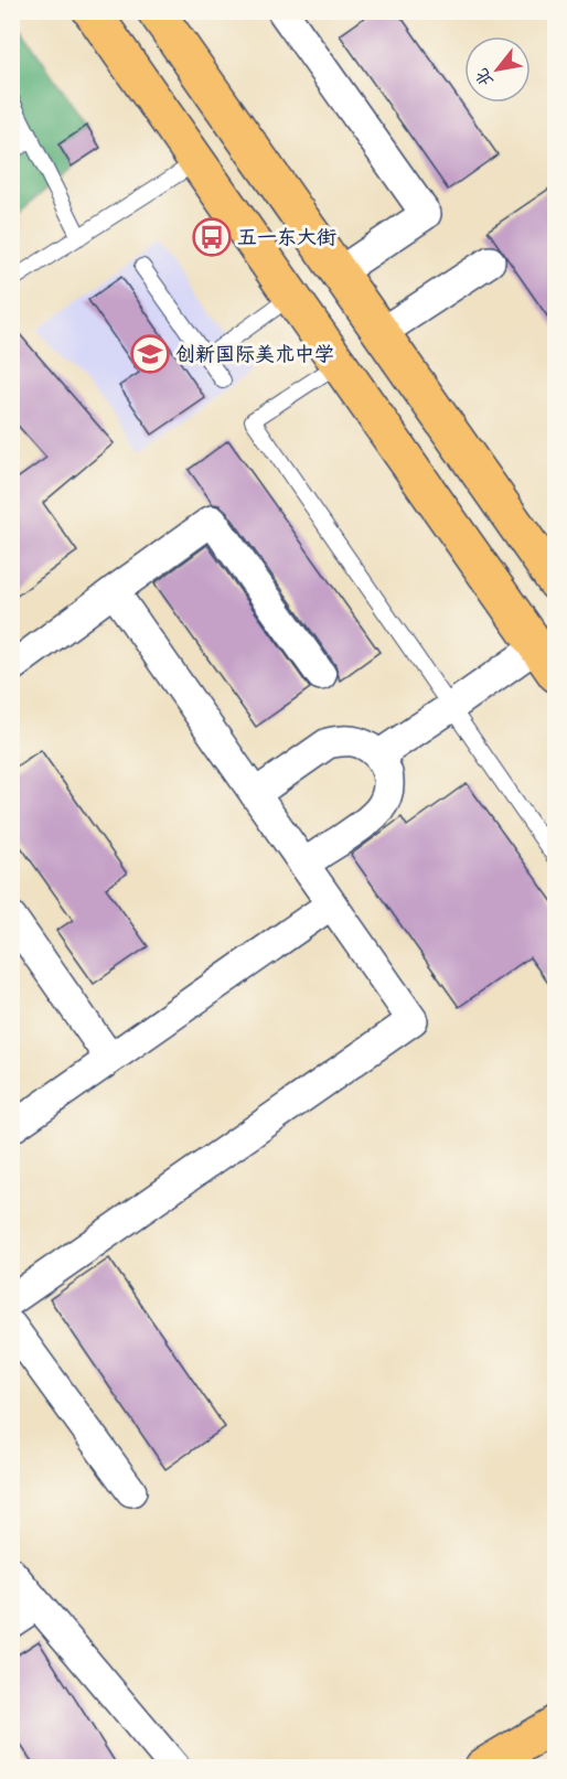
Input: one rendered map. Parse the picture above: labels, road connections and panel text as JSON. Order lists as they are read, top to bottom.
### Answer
{
  "places": {
    "bus stop": ["五一东大街"],
    "school or university": ["创新国际美术中学"]
  },
  "north": "bottom left"
}
